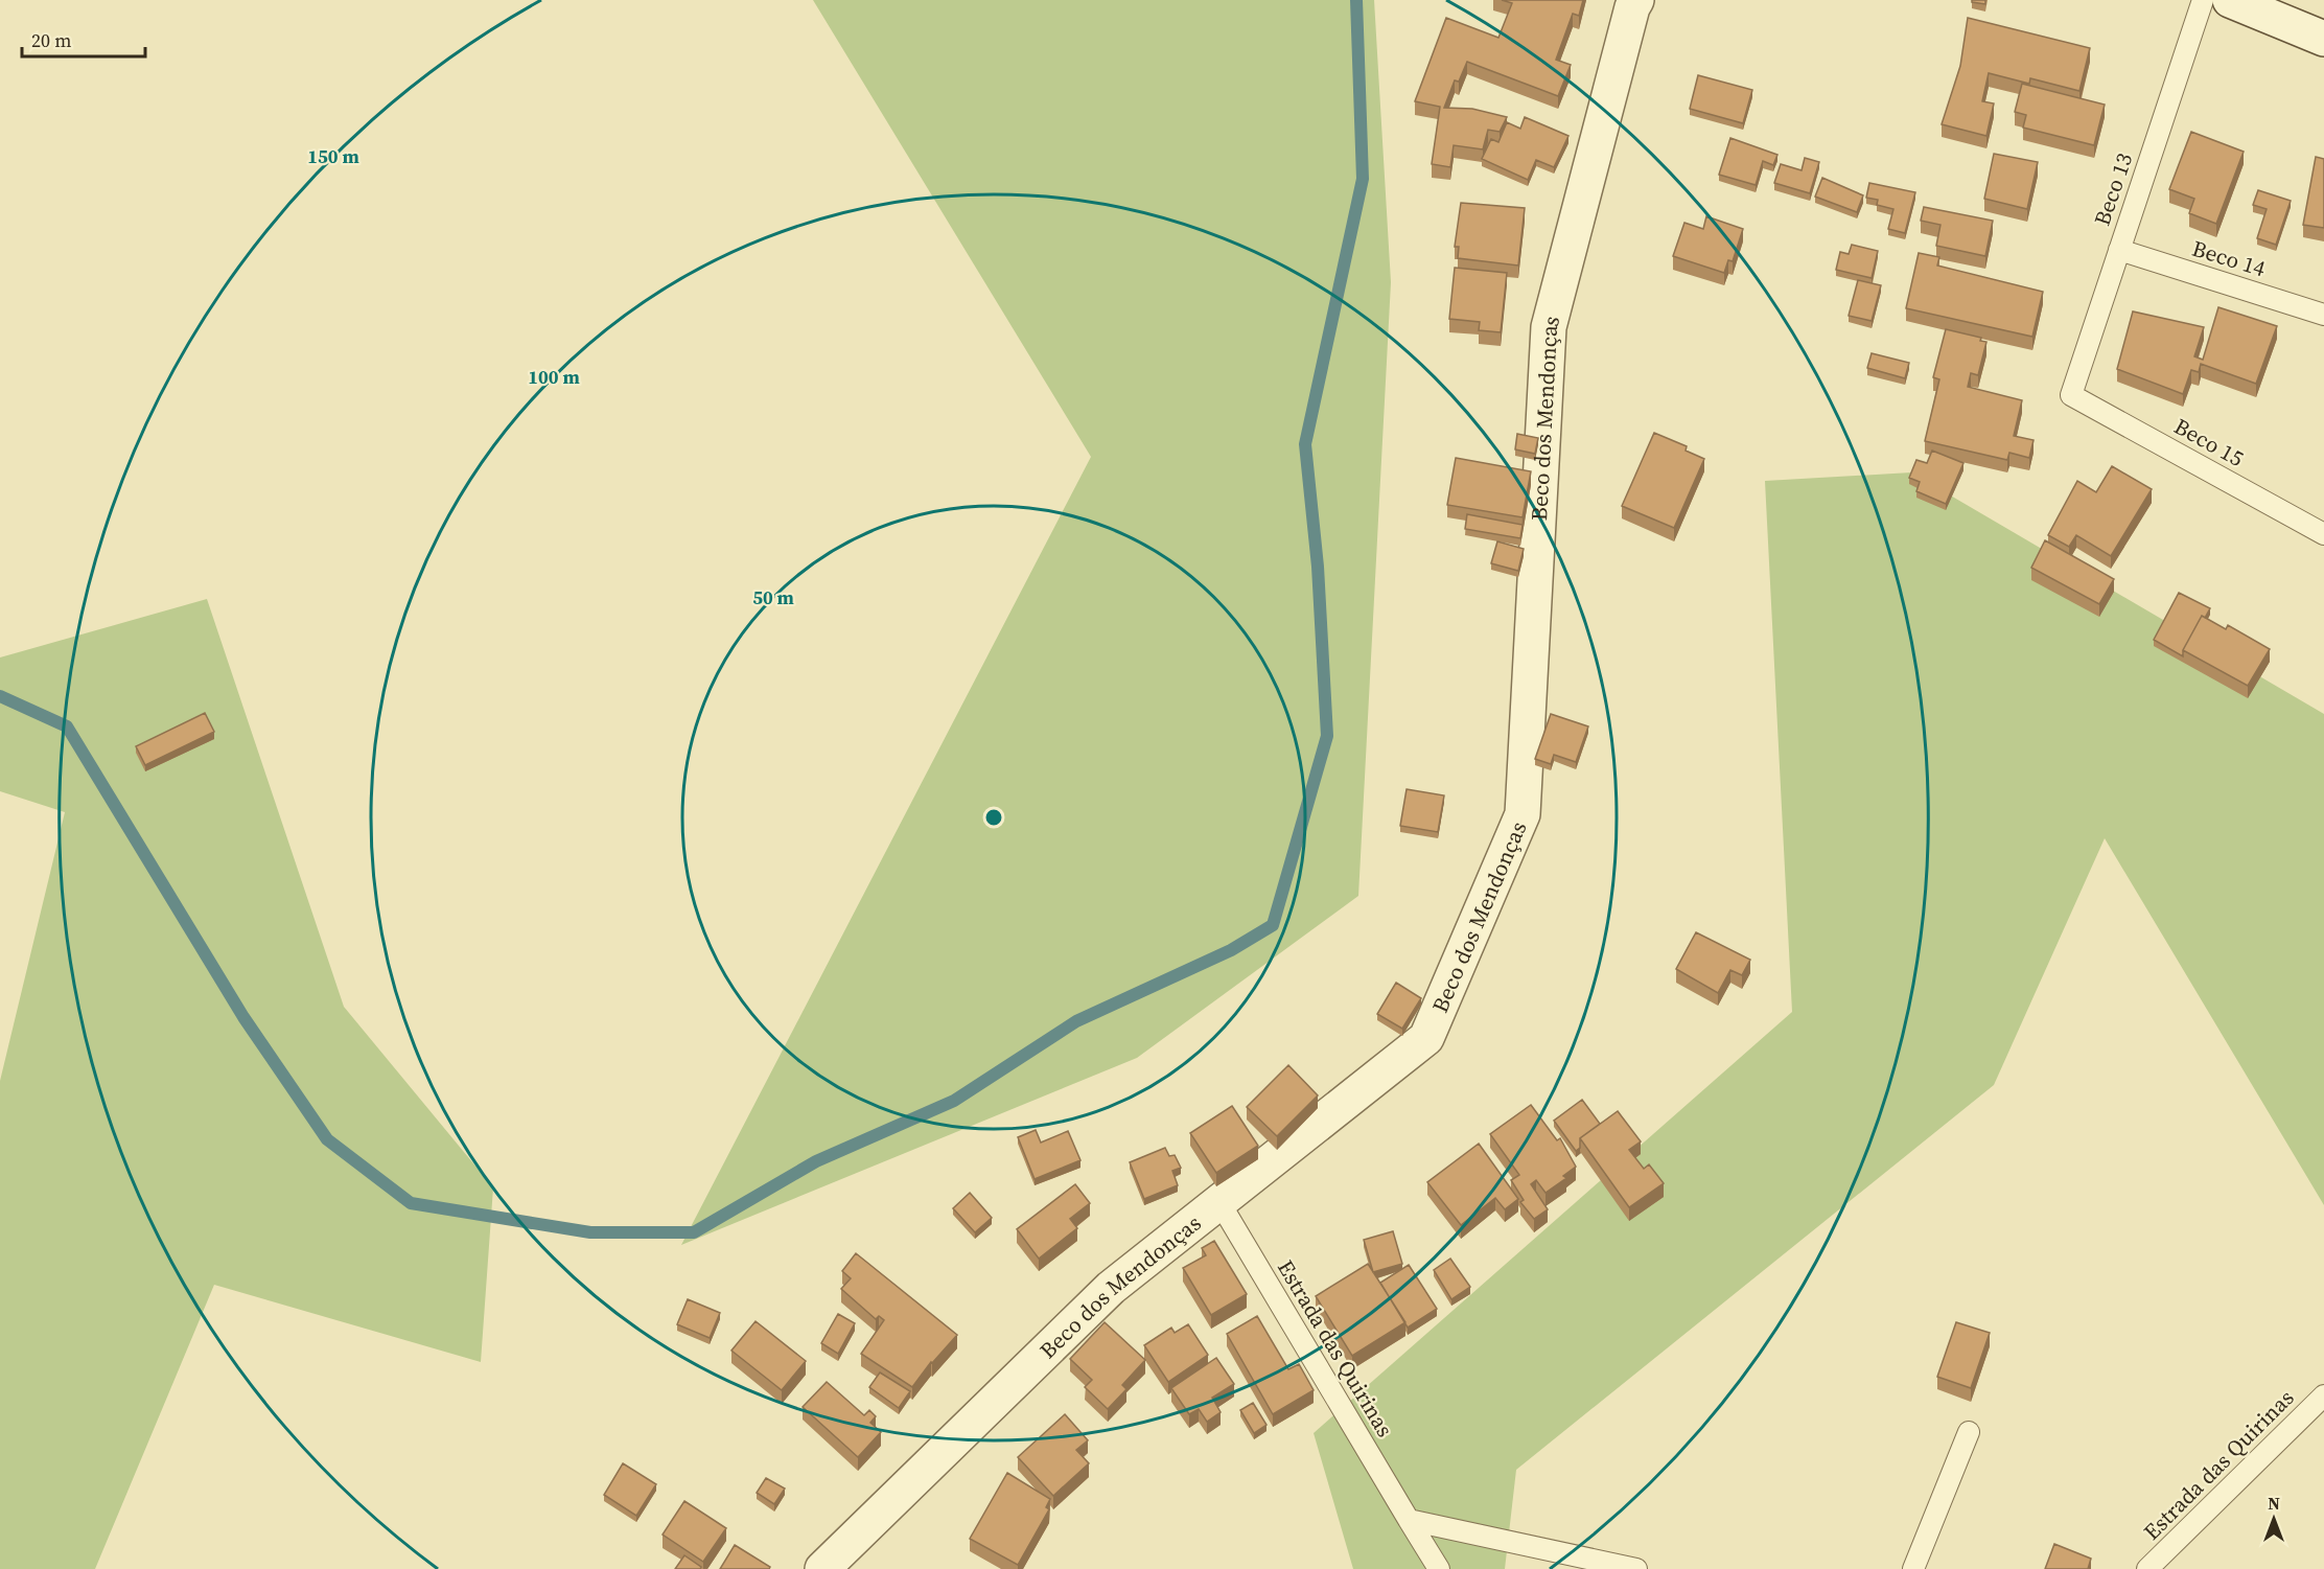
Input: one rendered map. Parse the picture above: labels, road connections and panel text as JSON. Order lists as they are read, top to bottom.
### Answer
{
  "streets": {
    "street": ["Beco dos Mendonças"],
    "lane": [
      "Beco 13",
      "Beco 14",
      "Beco 15",
      "Estrada das Quirinas"
    ]
  },
  "crossings": [
    ["Beco 13", "Beco 14"],
    ["Beco 13", "Beco 15"],
    ["Beco dos Mendonças", "Estrada das Quirinas"]
  ],
  "scale_bar": "20 m",
  "north": "top",
  "rings": ["150 m", "100 m", "50 m"]
}
